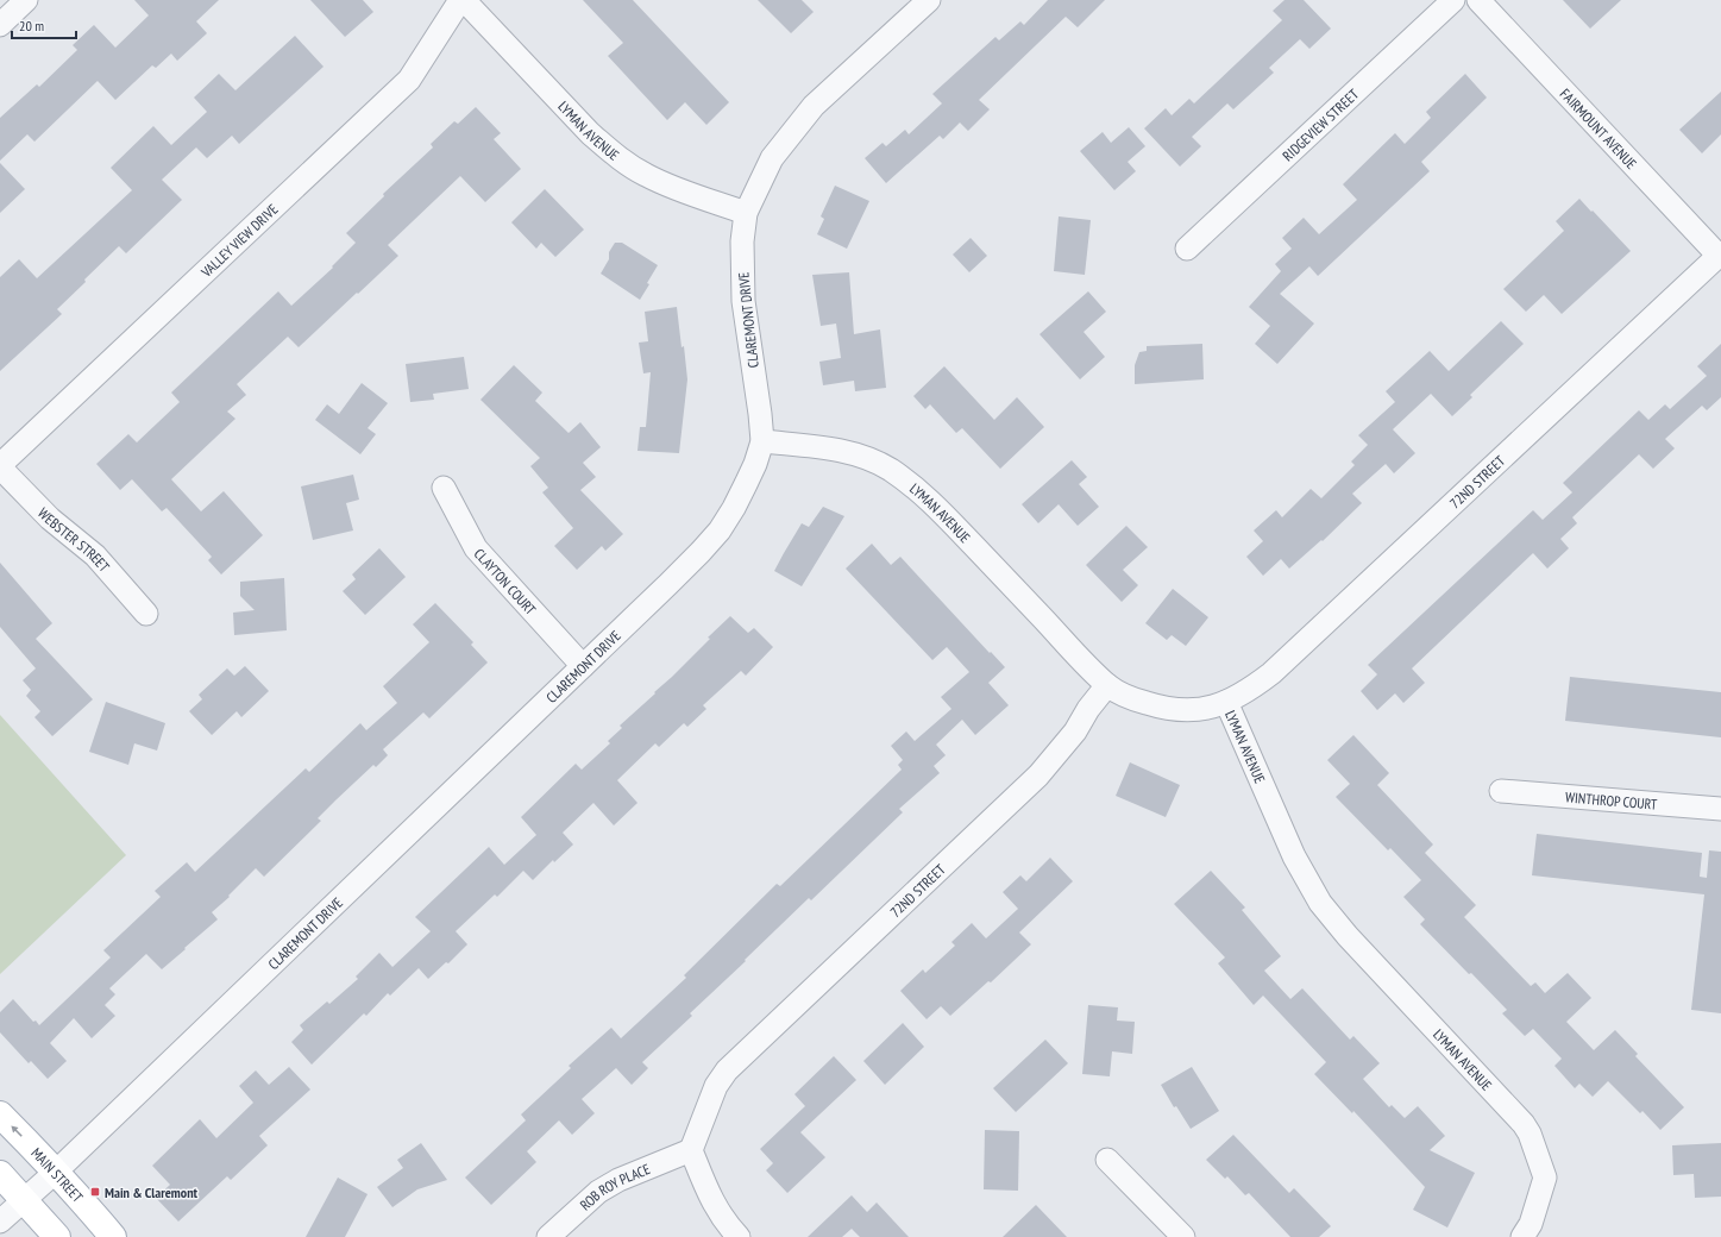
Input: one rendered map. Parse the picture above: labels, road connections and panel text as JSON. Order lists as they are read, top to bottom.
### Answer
{
  "streets": {
    "main road": ["MAIN STREET"],
    "street": [
      "RIDGEVIEW STREET",
      "FAIRMOUNT AVENUE",
      "LYMAN AVENUE",
      "VALLEY VIEW DRIVE",
      "CLAREMONT DRIVE",
      "72ND STREET",
      "WEBSTER STREET",
      "CLAYTON COURT",
      "WINTHROP COURT",
      "ROB ROY PLACE"
    ]
  },
  "crossings": [
    ["FAIRMOUNT AVENUE", "72ND STREET"],
    ["LYMAN AVENUE", "CLAREMONT DRIVE"],
    ["LYMAN AVENUE", "72ND STREET"],
    ["VALLEY VIEW DRIVE", "WEBSTER STREET"],
    ["CLAREMONT DRIVE", "CLAYTON COURT"],
    ["CLAREMONT DRIVE", "MAIN STREET"],
    ["72ND STREET", "ROB ROY PLACE"]
  ],
  "places": {
    "transit": ["Main & Claremont"]
  },
  "scale_bar": "20 m"
}
